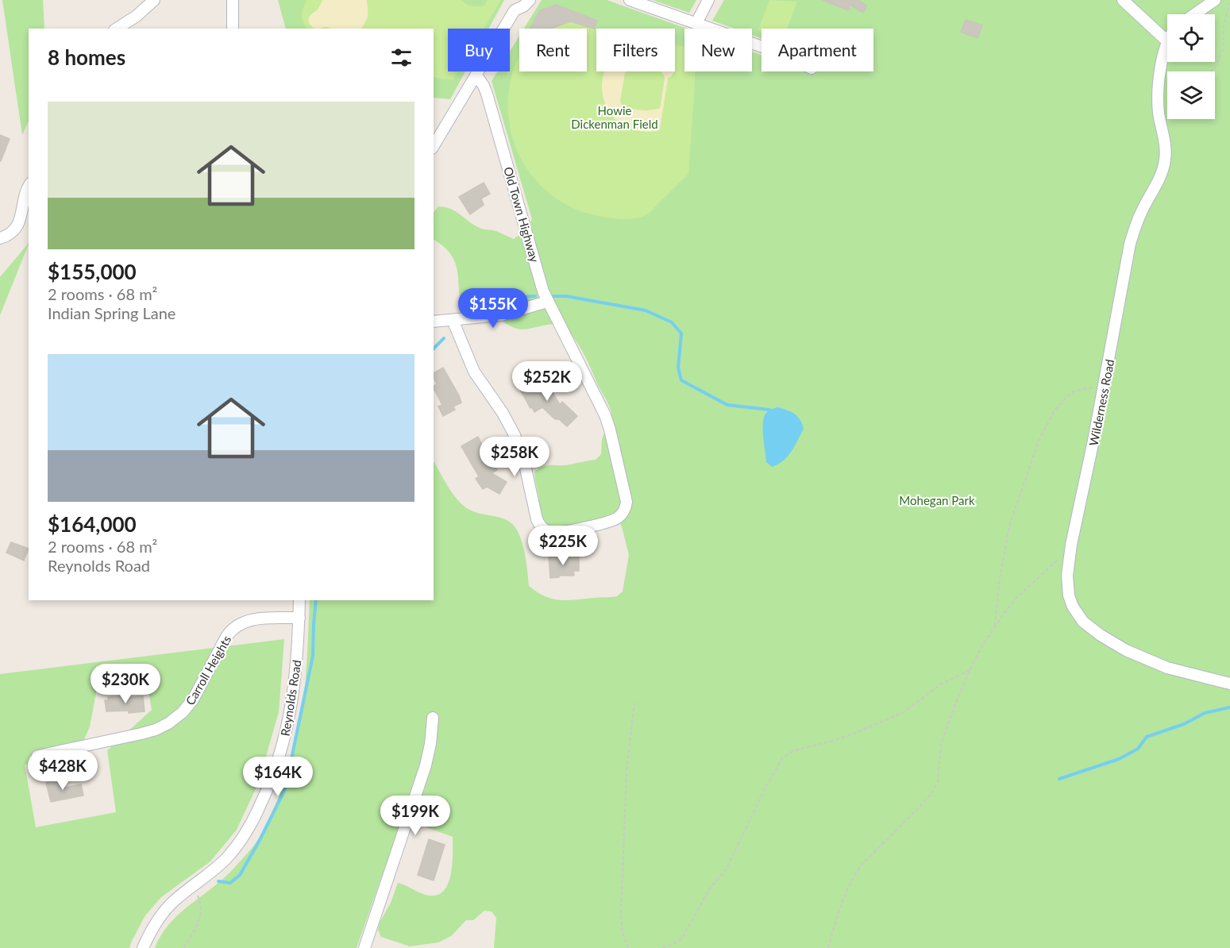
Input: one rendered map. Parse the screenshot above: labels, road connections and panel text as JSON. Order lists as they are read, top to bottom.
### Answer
{
  "streets": {
    "street": [
      "Old Town Highway",
      "Wilderness Road",
      "Carroll Heights",
      "Reynolds Road"
    ]
  },
  "crossings": [
    ["Carroll Heights", "Reynolds Road"]
  ],
  "parks": ["Howie Dickenman Field", "Mohegan Park"],
  "page": {
    "chip": [
      "Buy",
      "Rent",
      "Filters",
      "New",
      "Apartment"
    ],
    "heading": "8 homes",
    "list": [
      {
        "name": "$155,000",
        "note": "2 rooms · 68 m² · Indian Spring Lane"
      },
      {
        "name": "$164,000",
        "note": "2 rooms · 68 m² · Reynolds Road"
      }
    ],
    "price": [
      "$155K",
      "$252K",
      "$258K",
      "$225K",
      "$230K",
      "$428K",
      "$164K",
      "$199K"
    ]
  }
}
